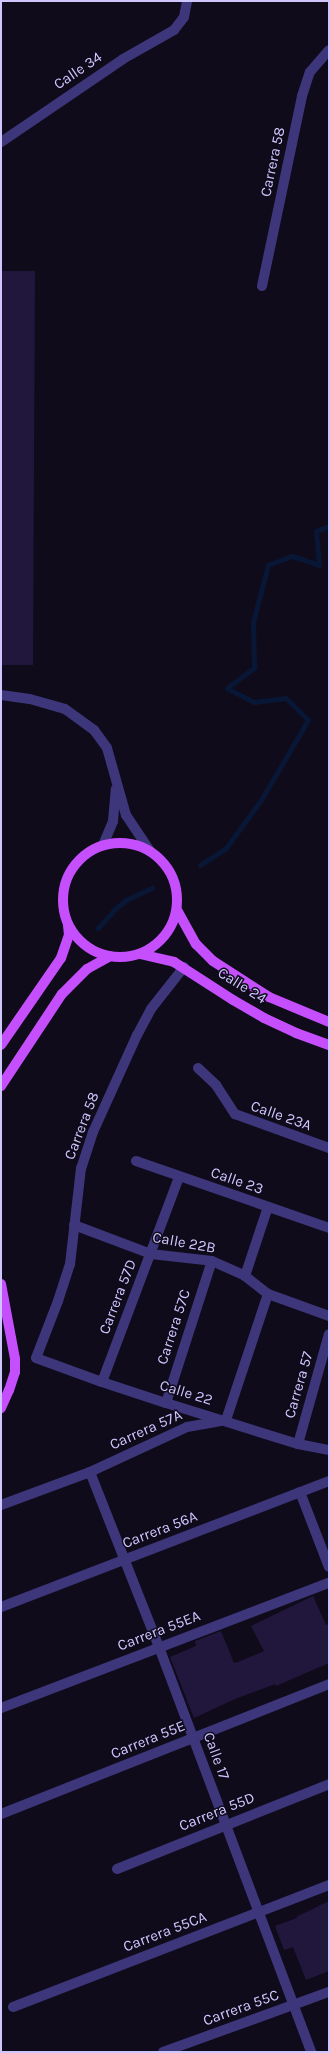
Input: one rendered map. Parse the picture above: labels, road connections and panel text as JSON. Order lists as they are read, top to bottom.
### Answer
{
  "streets": {
    "main road": ["Calle 24"],
    "street": [
      "Calle 34",
      "Carrera 58",
      "Calle 23A",
      "Calle 23",
      "Calle 22B",
      "Carrera 57D",
      "Carrera 57C",
      "Carrera 57",
      "Calle 22",
      "Carrera 57A",
      "Carrera 56A",
      "Carrera 55EA",
      "Carrera 55E",
      "Calle 17",
      "Carrera 55D",
      "Carrera 55CA",
      "Carrera 55C"
    ]
  },
  "crossings": [
    ["Carrera 58", "Calle 24"],
    ["Carrera 58", "Calle 22B"],
    ["Carrera 58", "Calle 22"],
    ["Calle 23", "Carrera 57D"],
    ["Calle 22B", "Carrera 57D"],
    ["Calle 22B", "Carrera 57C"],
    ["Carrera 57D", "Calle 22"],
    ["Carrera 57C", "Calle 22"],
    ["Carrera 57", "Calle 22"],
    ["Calle 22", "Carrera 57A"],
    ["Carrera 57A", "Calle 17"],
    ["Carrera 56A", "Calle 17"],
    ["Carrera 55EA", "Calle 17"],
    ["Carrera 55E", "Calle 17"],
    ["Calle 17", "Carrera 55D"],
    ["Calle 17", "Carrera 55CA"],
    ["Calle 17", "Carrera 55C"]
  ]
}
